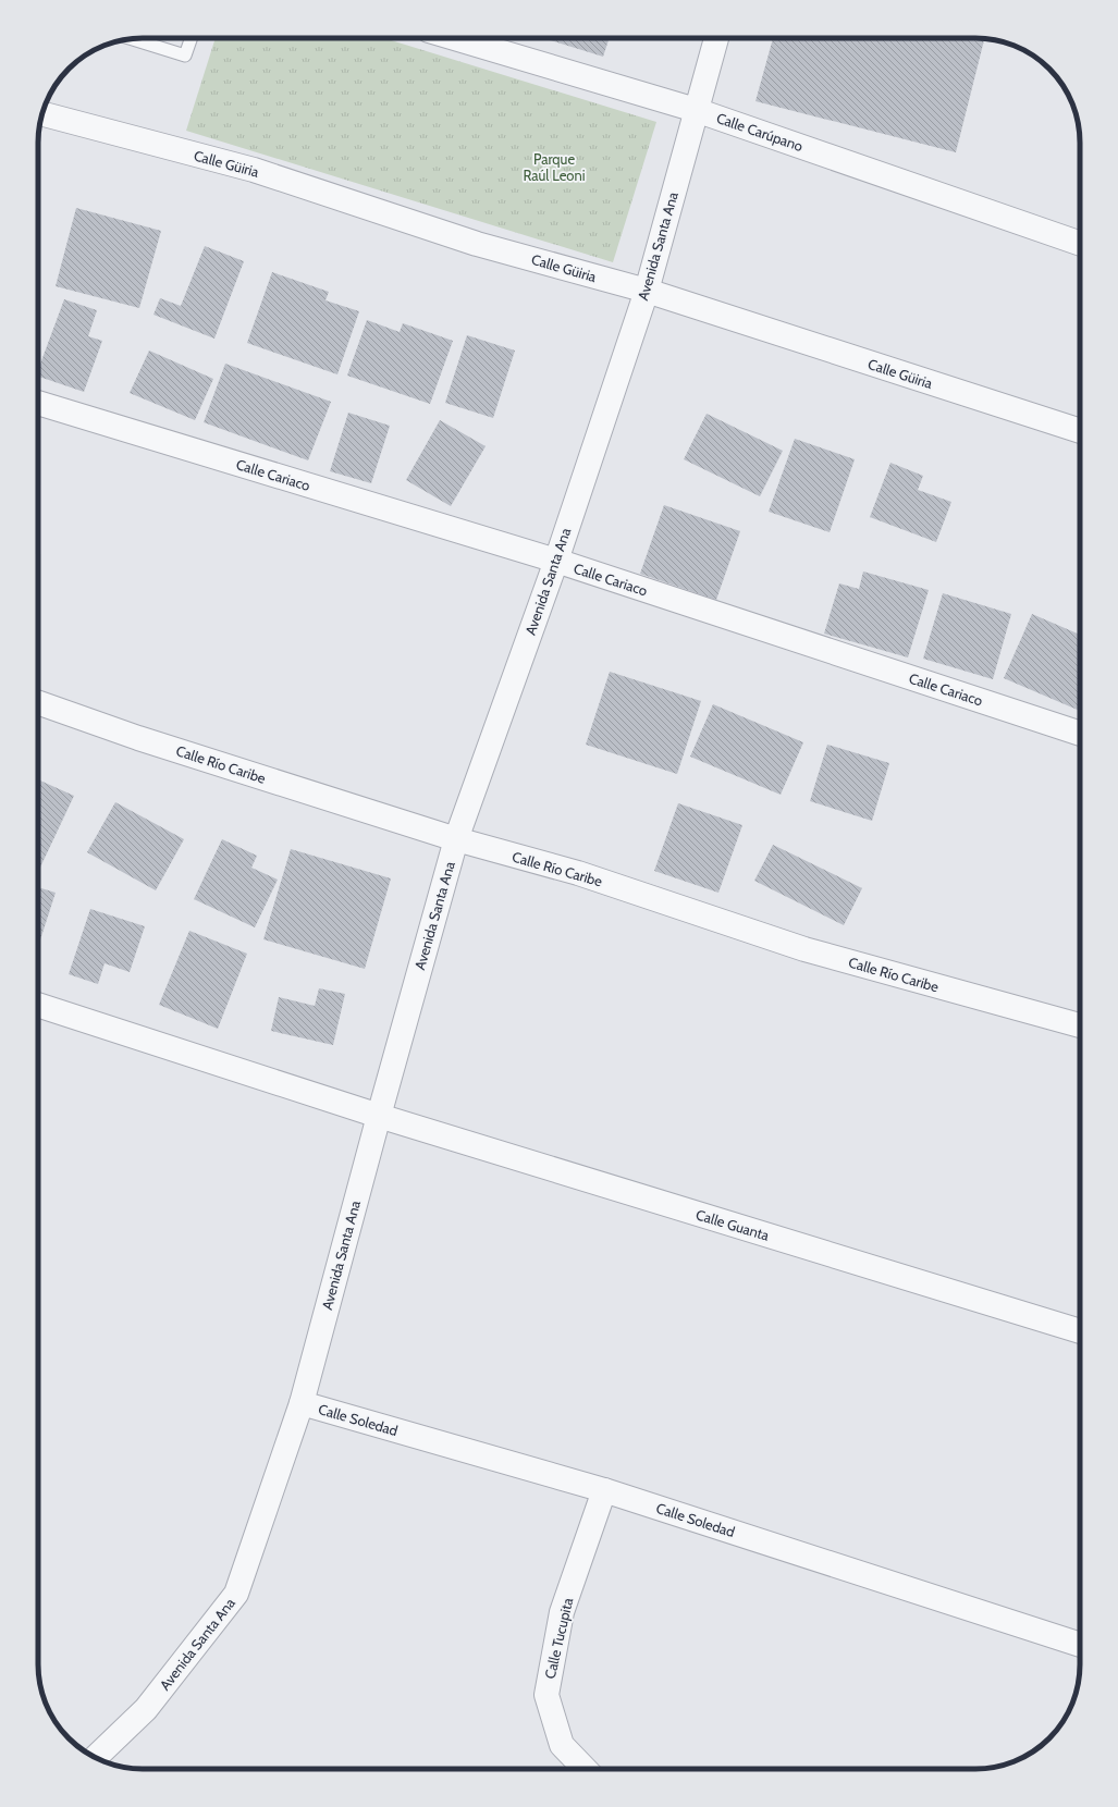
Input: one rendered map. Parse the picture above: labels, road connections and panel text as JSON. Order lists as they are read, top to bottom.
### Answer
{
  "streets": {
    "street": [
      "Calle Carúpano",
      "Calle Güiria",
      "Avenida Santa Ana",
      "Calle Cariaco",
      "Calle Río Caribe",
      "Calle Guanta",
      "Calle Soledad",
      "Calle Tucupita"
    ]
  },
  "crossings": [
    ["Calle Carúpano", "Avenida Santa Ana"],
    ["Calle Güiria", "Avenida Santa Ana"],
    ["Avenida Santa Ana", "Calle Cariaco"],
    ["Avenida Santa Ana", "Calle Río Caribe"],
    ["Avenida Santa Ana", "Calle Guanta"],
    ["Avenida Santa Ana", "Calle Soledad"],
    ["Calle Soledad", "Calle Tucupita"]
  ],
  "parks": ["Parque Raúl Leoni"]
}
